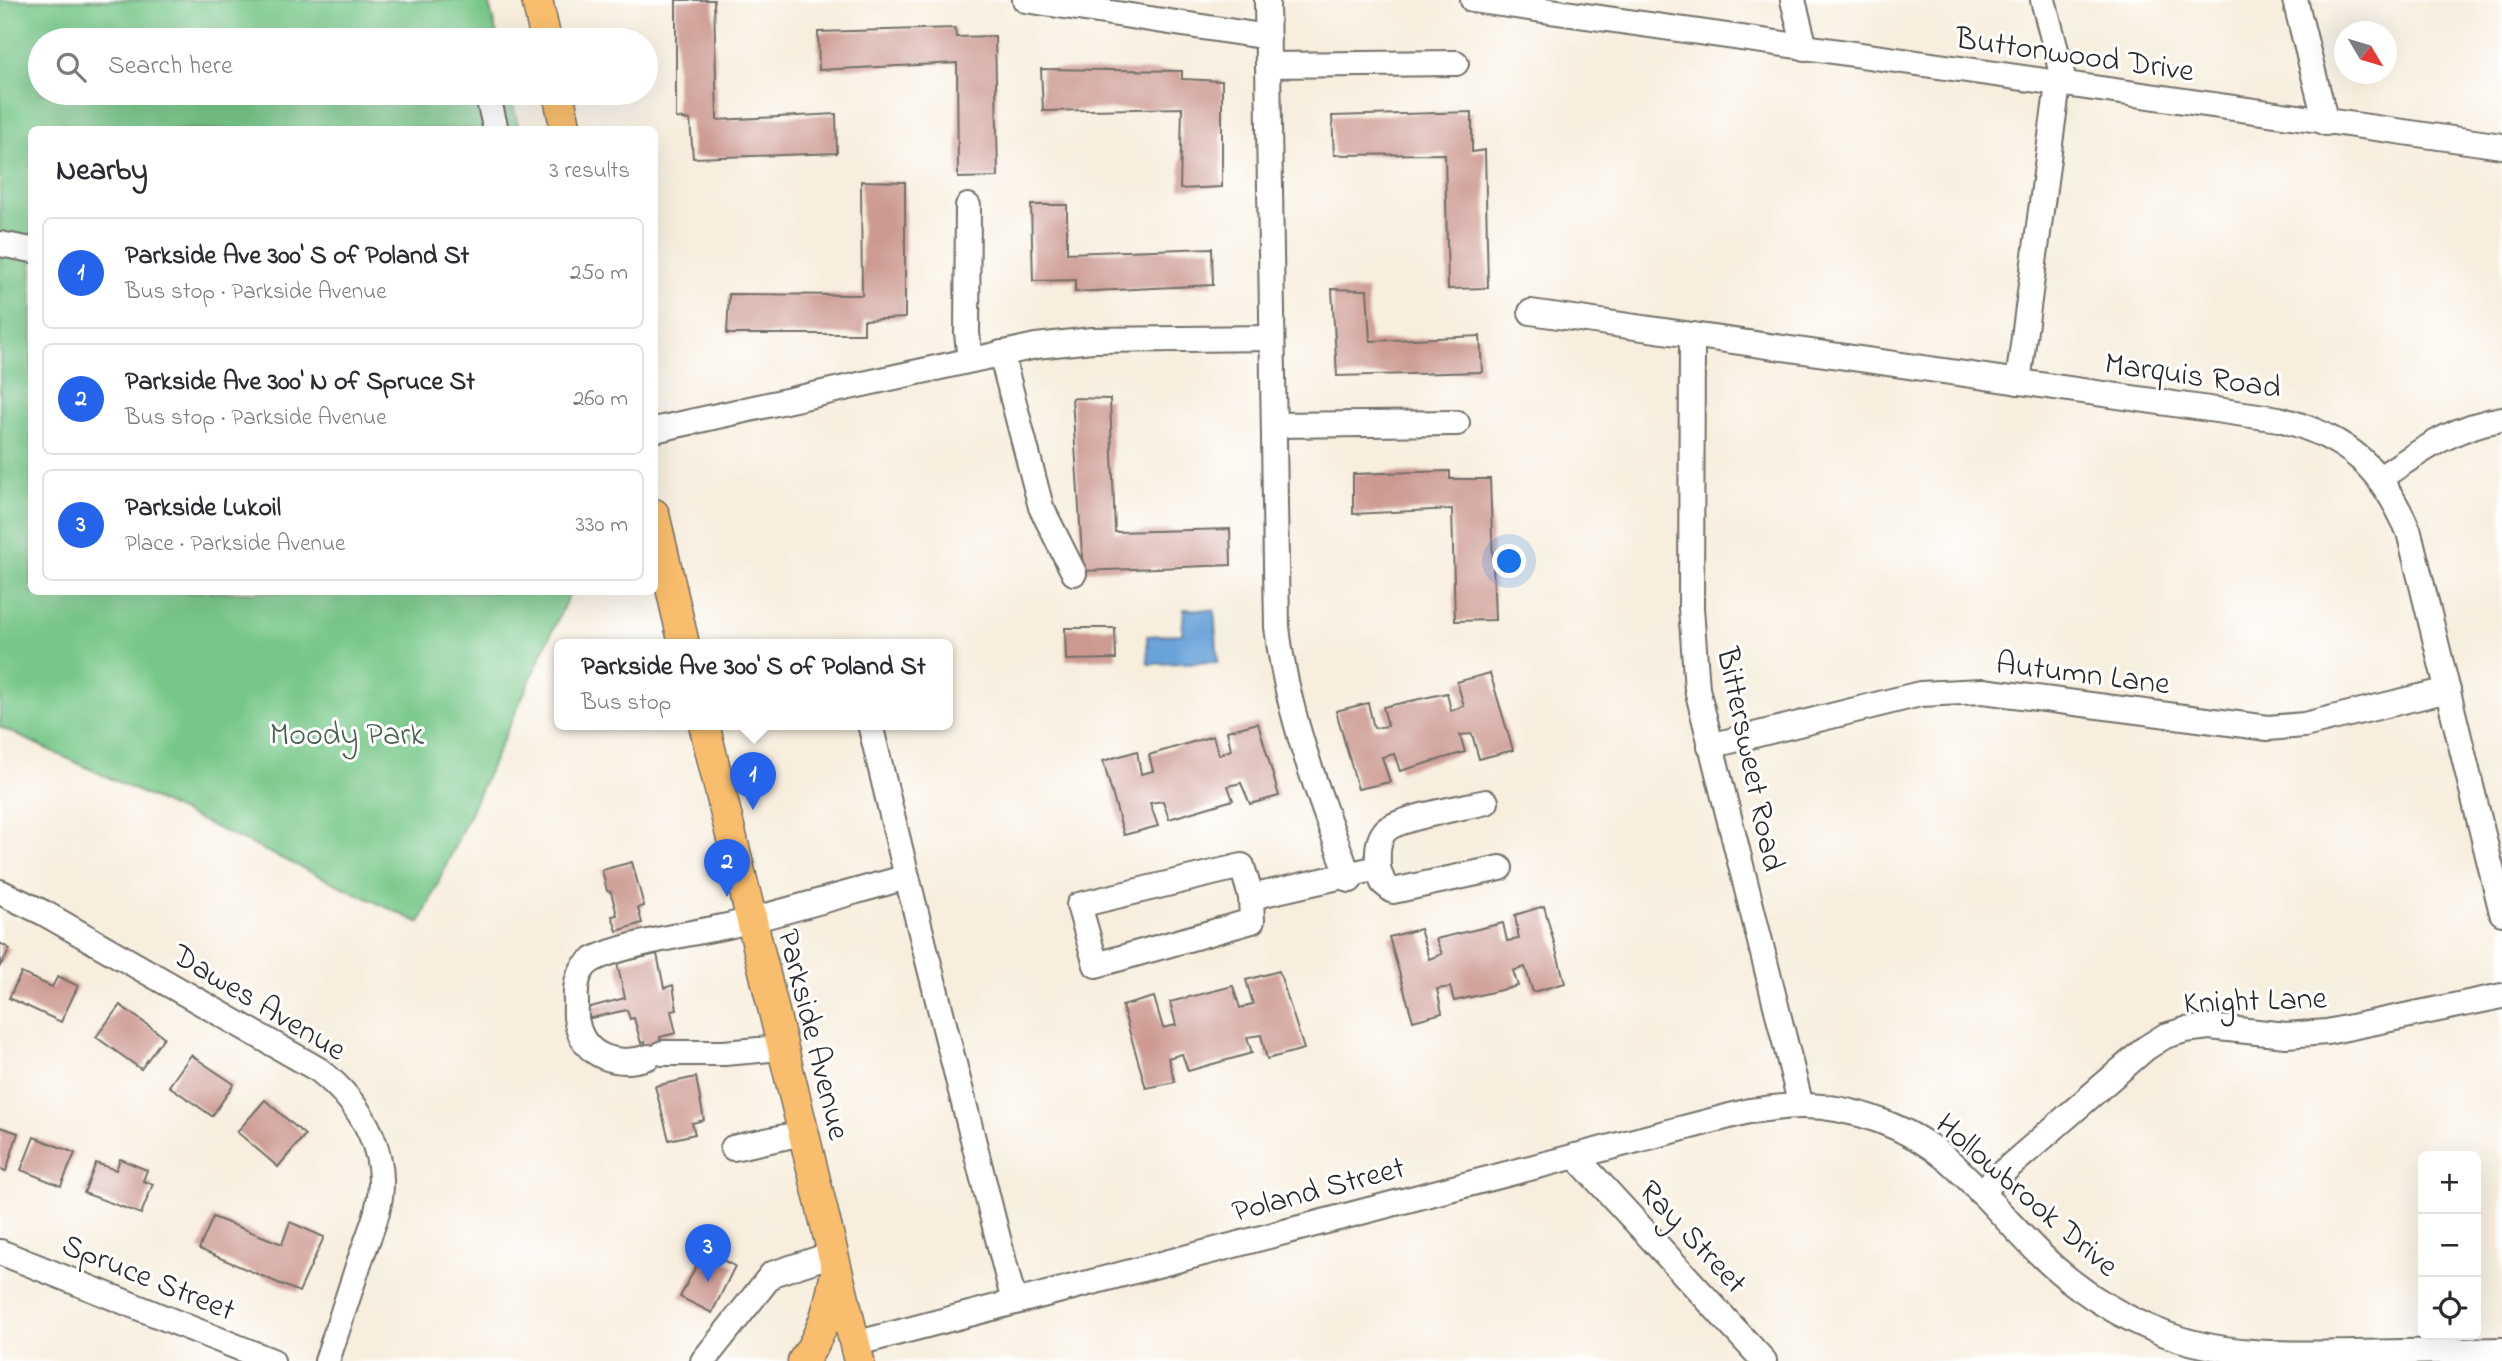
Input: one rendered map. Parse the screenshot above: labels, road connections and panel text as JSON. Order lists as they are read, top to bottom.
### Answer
{
  "streets": {
    "main road": ["Parkside Avenue"],
    "street": [
      "Buttonwood Drive",
      "Marquis Road",
      "Autumn Lane",
      "Bittersweet Road",
      "Knight Lane",
      "Dawes Avenue",
      "Poland Street",
      "Hollowbrook Drive",
      "Ray Street",
      "Spruce Street"
    ]
  },
  "crossings": [
    ["Marquis Road", "Autumn Lane"],
    ["Marquis Road", "Bittersweet Road"],
    ["Autumn Lane", "Bittersweet Road"],
    ["Bittersweet Road", "Poland Street"],
    ["Bittersweet Road", "Hollowbrook Drive"],
    ["Knight Lane", "Hollowbrook Drive"],
    ["Parkside Avenue", "Poland Street"],
    ["Poland Street", "Hollowbrook Drive"],
    ["Poland Street", "Ray Street"]
  ],
  "parks": ["Moody Park"],
  "north": "bottom right",
  "page": {
    "search": "Search here",
    "heading": ["Nearby", "3 results"],
    "list": [
      {
        "mark": "1",
        "name": "Parkside Ave 300' S of Poland St",
        "note": "Bus stop · Parkside Avenue",
        "value": "250 m"
      },
      {
        "mark": "2",
        "name": "Parkside Ave 300' N of Spruce St",
        "note": "Bus stop · Parkside Avenue",
        "value": "260 m"
      },
      {
        "mark": "3",
        "name": "Parkside Lukoil",
        "note": "Place · Parkside Avenue",
        "value": "330 m"
      }
    ],
    "popup": ["Parkside Ave 300' S of Poland St", "Bus stop"],
    "pins": ["1", "2", "3"],
    "map_buttons": ["+", "−"]
  }
}
